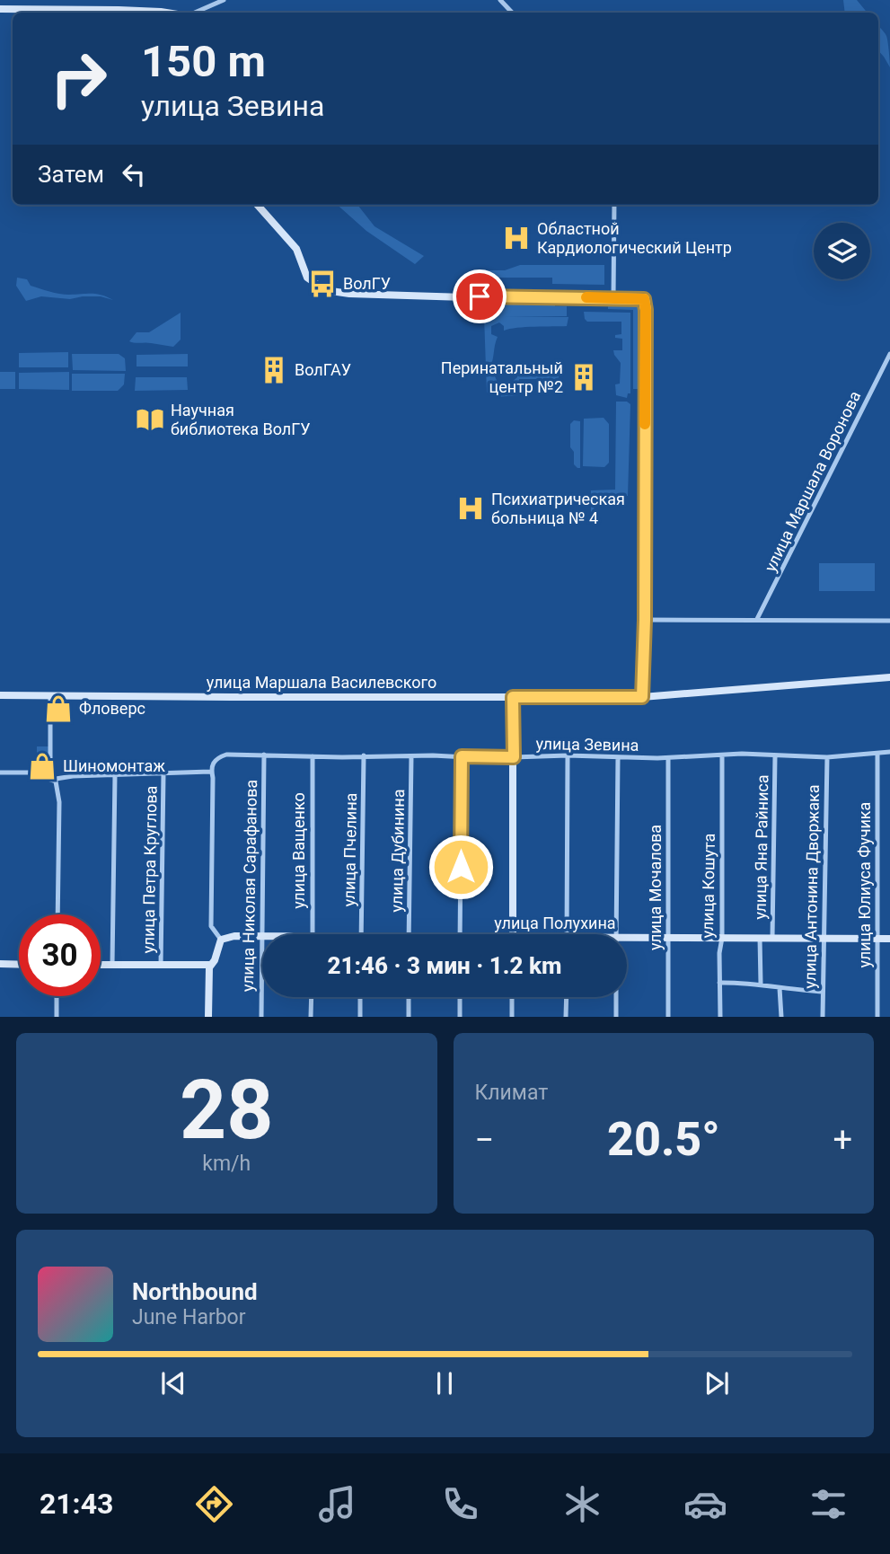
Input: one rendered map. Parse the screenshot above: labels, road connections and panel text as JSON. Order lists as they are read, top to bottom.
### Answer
{
  "streets": {
    "main road": ["улица Маршала Василевского", "улица Полухина"],
    "street": [
      "улица Маршала Воронова",
      "улица Зевина",
      "улица Яна Райниса",
      "улица Пчелина",
      "улица Ващенко",
      "улица Дубинина",
      "улица Петра Круглова",
      "улица Юлиуса Фучика",
      "улица Николая Сарафанова",
      "улица Кошута",
      "улица Антонина Дворжака",
      "улица Мочалова"
    ]
  },
  "crossings": [
    ["улица Зевина", "улица Яна Райниса"],
    ["улица Зевина", "улица Пчелина"],
    ["улица Зевина", "улица Ващенко"],
    ["улица Зевина", "улица Дубинина"],
    ["улица Зевина", "улица Петра Круглова"],
    ["улица Зевина", "улица Юлиуса Фучика"],
    ["улица Зевина", "улица Николая Сарафанова"],
    ["улица Зевина", "улица Кошута"],
    ["улица Зевина", "улица Антонина Дворжака"],
    ["улица Зевина", "улица Мочалова"],
    ["улица Яна Райниса", "улица Полухина"],
    ["улица Юлиуса Фучика", "улица Полухина"],
    ["улица Николая Сарафанова", "улица Полухина"],
    ["улица Кошута", "улица Полухина"],
    ["улица Антонина Дворжака", "улица Полухина"],
    ["улица Мочалова", "улица Полухина"]
  ],
  "places": {
    "hospital": ["Областной Кардиологический Центр", "Психиатрическая больница № 4"],
    "bus stop": ["ВолГУ"],
    "building": ["ВолГАУ", "Перинатальный центр №2"],
    "library": ["Научная библиотека ВолГУ"],
    "shop": ["Фловерс", "Шиномонтаж"]
  },
  "page": {
    "turn": ["150 m", "улица Зевина"],
    "then": "Затем",
    "limit": "30",
    "trip": "21:46 · 3 мин · 1.2 km",
    "tile": [
      ["28", "km/h"],
      "Климат"
    ],
    "heat": ["−", "20.5°", "+"],
    "song": ["Northbound", "June Harbor"],
    "tabs": "21:43"
  }
}
